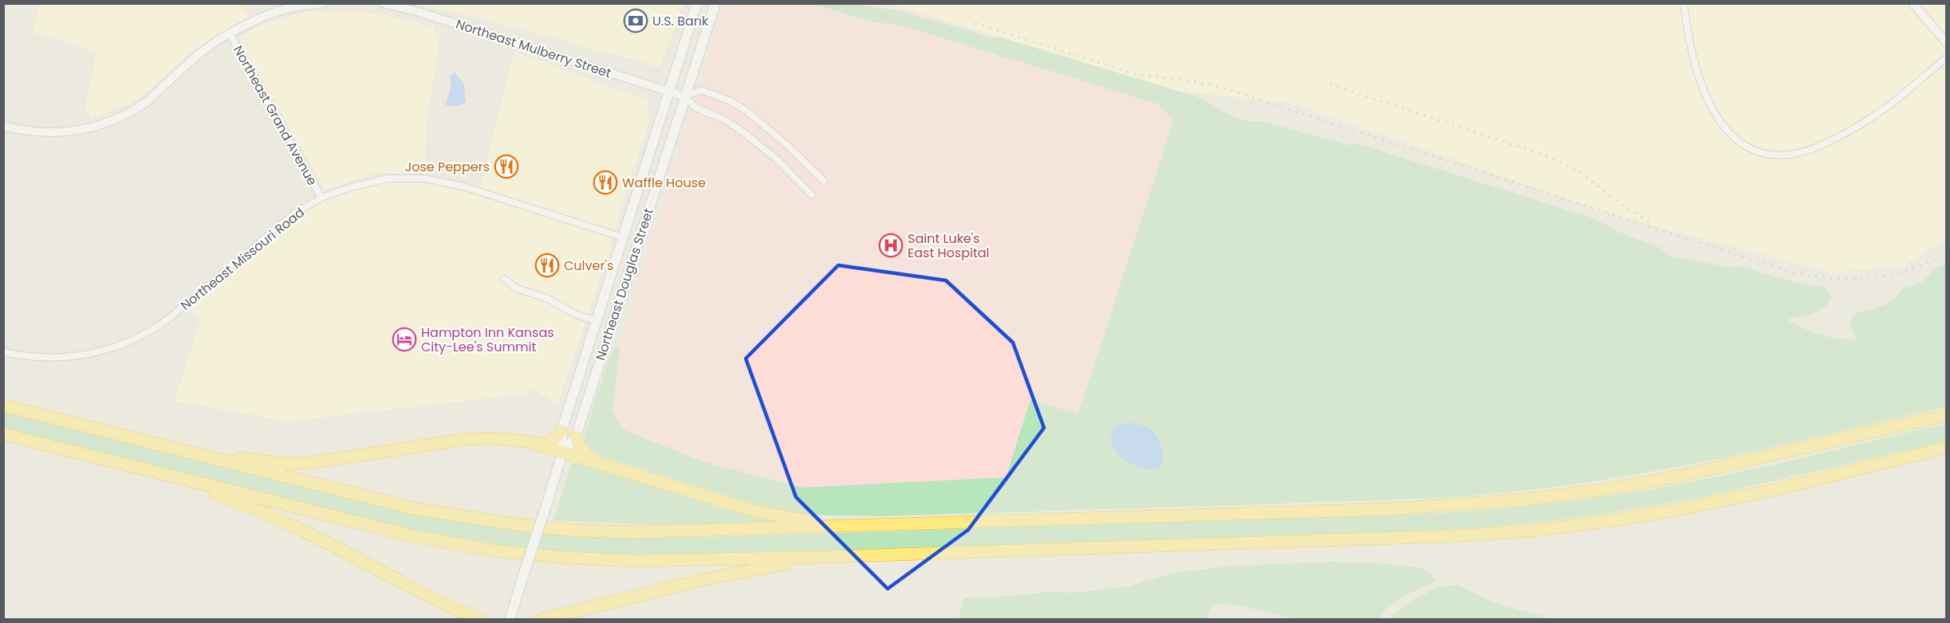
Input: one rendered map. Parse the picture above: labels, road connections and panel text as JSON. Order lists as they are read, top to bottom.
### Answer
{
  "streets": {
    "main road": ["Northeast Douglas Street"],
    "street": ["Northeast Mulberry Street", "Northeast Grand Avenue", "Northeast Missouri Road"]
  },
  "crossings": [
    ["Northeast Mulberry Street", "Northeast Douglas Street"],
    ["Northeast Grand Avenue", "Northeast Missouri Road"],
    ["Northeast Missouri Road", "Northeast Douglas Street"]
  ],
  "places": {
    "bank": ["U.S. Bank"],
    "restaurant": ["Jose Peppers", "Waffle House", "Culver's"],
    "hospital": ["Saint Luke's East Hospital"],
    "hotel": ["Hampton Inn Kansas City-Lee's Summit"]
  }
}
